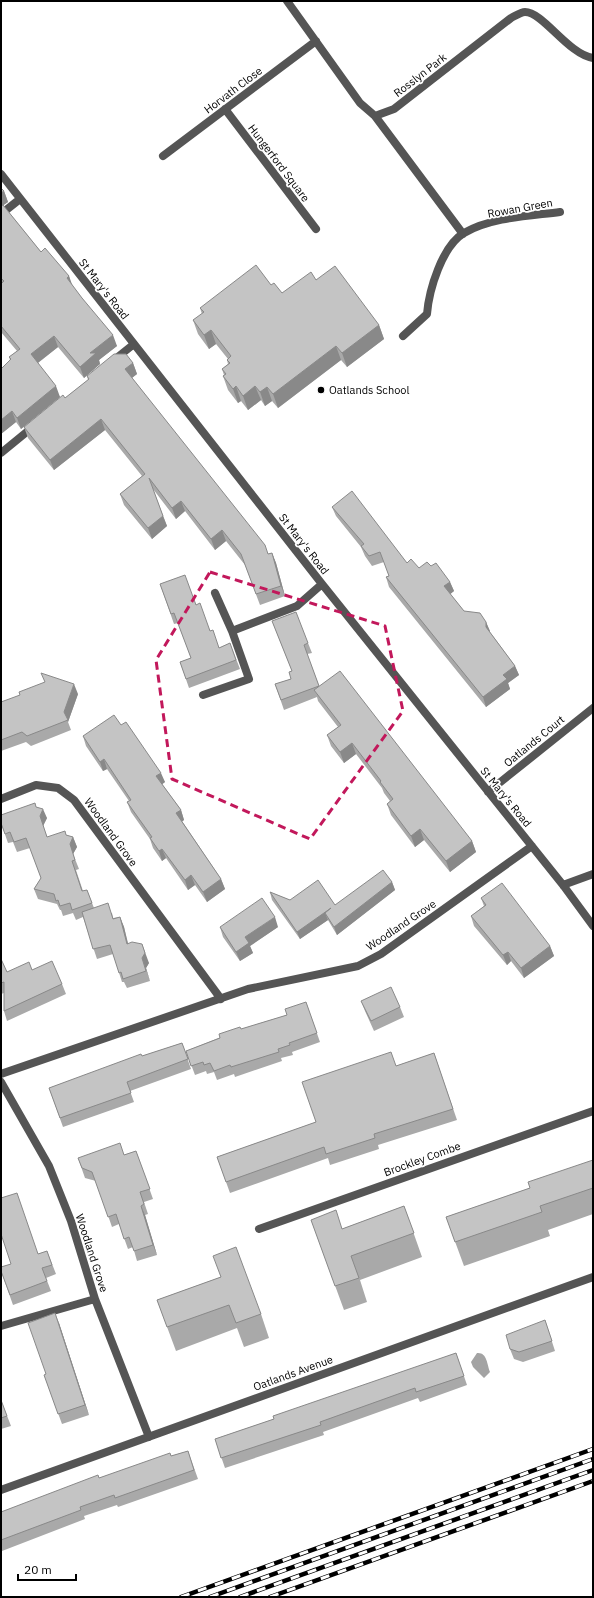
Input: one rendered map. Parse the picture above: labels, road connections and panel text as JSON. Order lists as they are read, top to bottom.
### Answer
{
  "streets": {
    "street": [
      "Rosslyn Park",
      "Horvath Close",
      "Hungerford Square",
      "Rowan Green",
      "St Mary's Road",
      "Oatlands Court",
      "Woodland Grove",
      "Brockley Combe",
      "Oatlands Avenue"
    ]
  },
  "crossings": [
    ["Horvath Close", "Hungerford Square"],
    ["St Mary's Road", "Oatlands Court"],
    ["St Mary's Road", "Woodland Grove"],
    ["Woodland Grove", "Oatlands Avenue"]
  ],
  "places": ["Oatlands School"],
  "scale_bar": "20 m"
}
